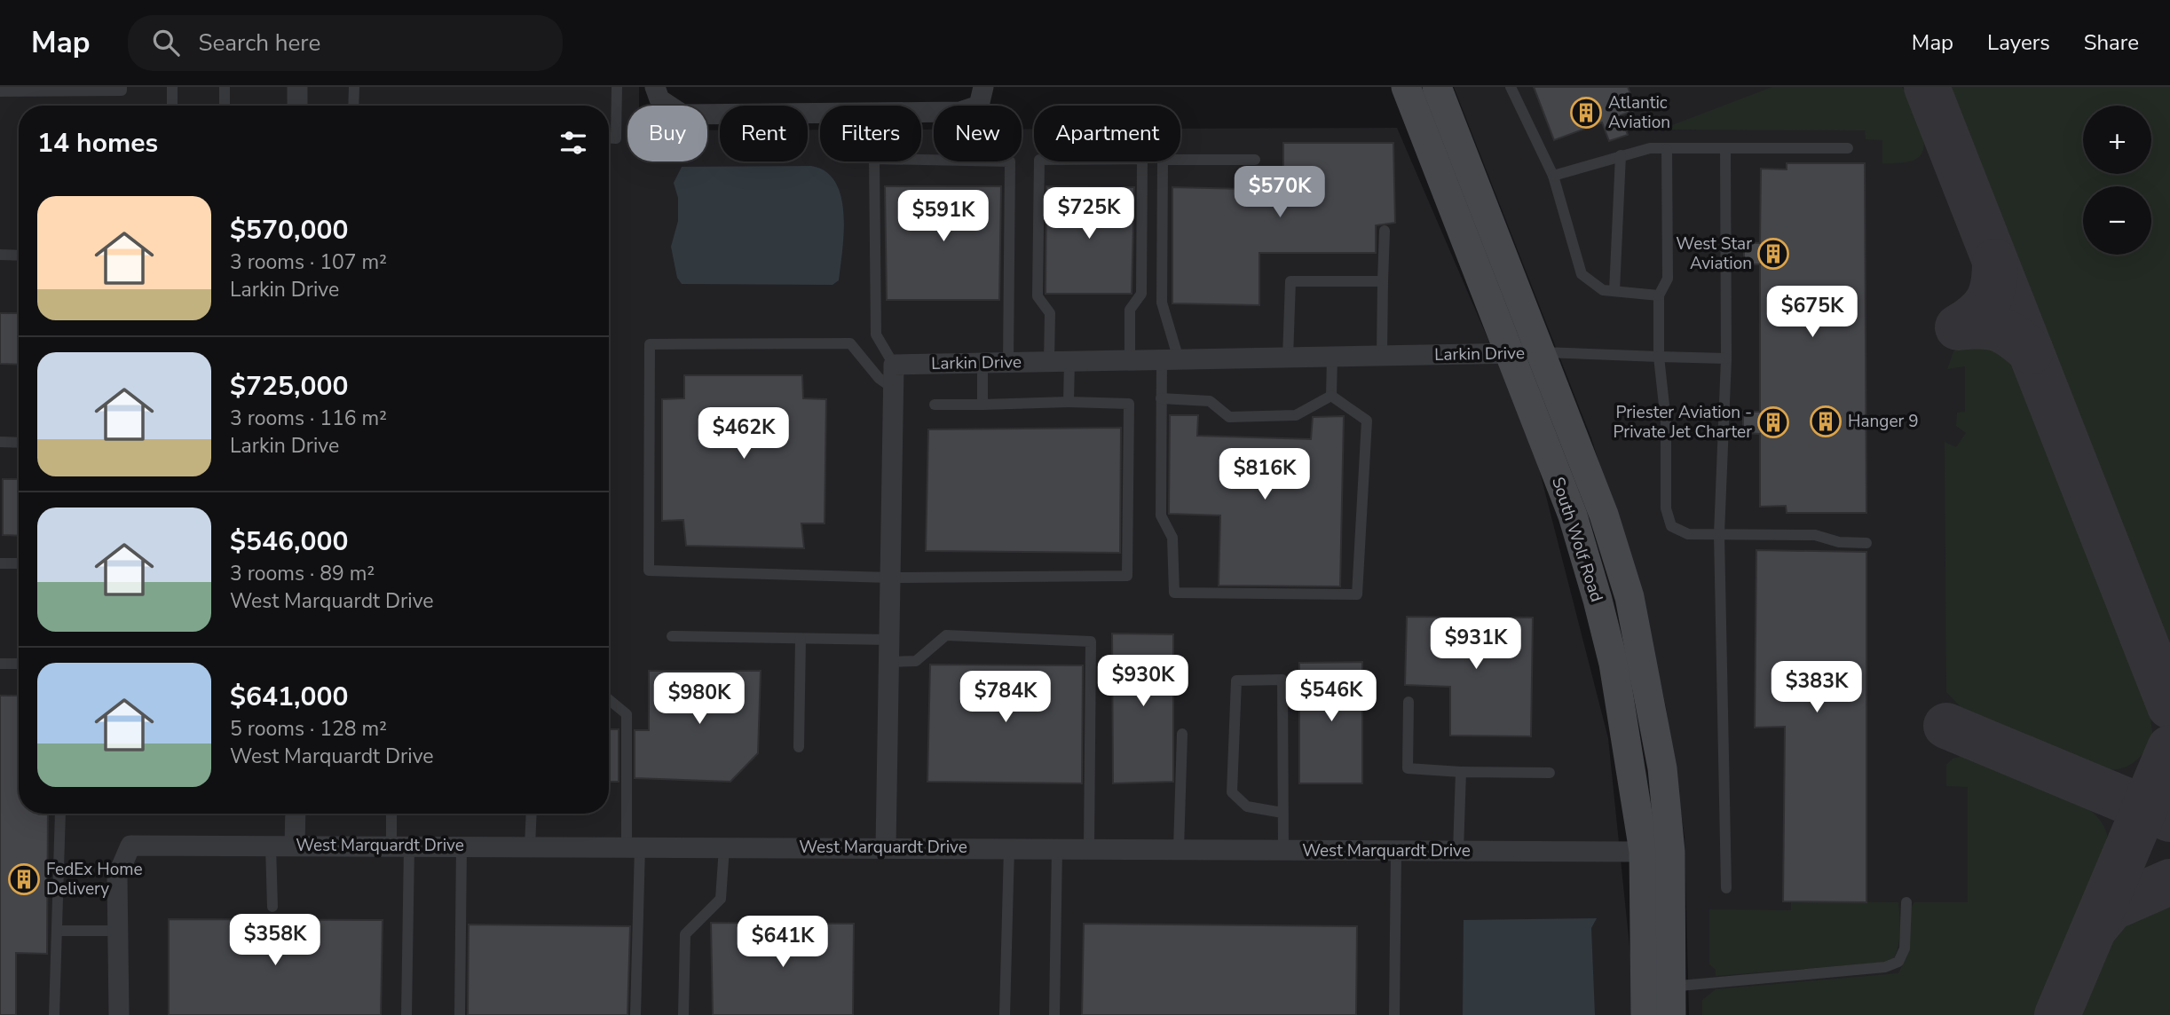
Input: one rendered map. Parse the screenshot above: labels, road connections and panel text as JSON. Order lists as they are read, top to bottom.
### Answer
{
  "streets": {
    "main road": ["South Wolf Road"],
    "street": ["Larkin Drive", "West Marquardt Drive"]
  },
  "crossings": [
    ["Larkin Drive", "South Wolf Road"],
    ["South Wolf Road", "West Marquardt Drive"]
  ],
  "places": {
    "building": [
      "Atlantic Aviation",
      "West Star Aviation",
      "Hanger 9",
      "Priester Aviation - Private Jet Charter",
      "FedEx Home Delivery"
    ]
  },
  "page": {
    "header": "Map",
    "search": "Search here",
    "nav": ["Map", "Layers", "Share"],
    "map_buttons": ["+", "−"],
    "chip": [
      "Buy",
      "Rent",
      "Filters",
      "New",
      "Apartment"
    ],
    "heading": "14 homes",
    "price": [
      "$570K",
      "$725K",
      "$591K",
      "$675K",
      "$462K",
      "$816K",
      "$931K",
      "$930K",
      "$383K",
      "$546K",
      "$784K",
      "$980K",
      "$358K",
      "$641K"
    ],
    "list": [
      {
        "name": "$570,000",
        "note": "3 rooms · 107 m² · Larkin Drive"
      },
      {
        "name": "$725,000",
        "note": "3 rooms · 116 m² · Larkin Drive"
      },
      {
        "name": "$546,000",
        "note": "3 rooms · 89 m² · West Marquardt Drive"
      },
      {
        "name": "$641,000",
        "note": "5 rooms · 128 m² · West Marquardt Drive"
      }
    ]
  }
}
